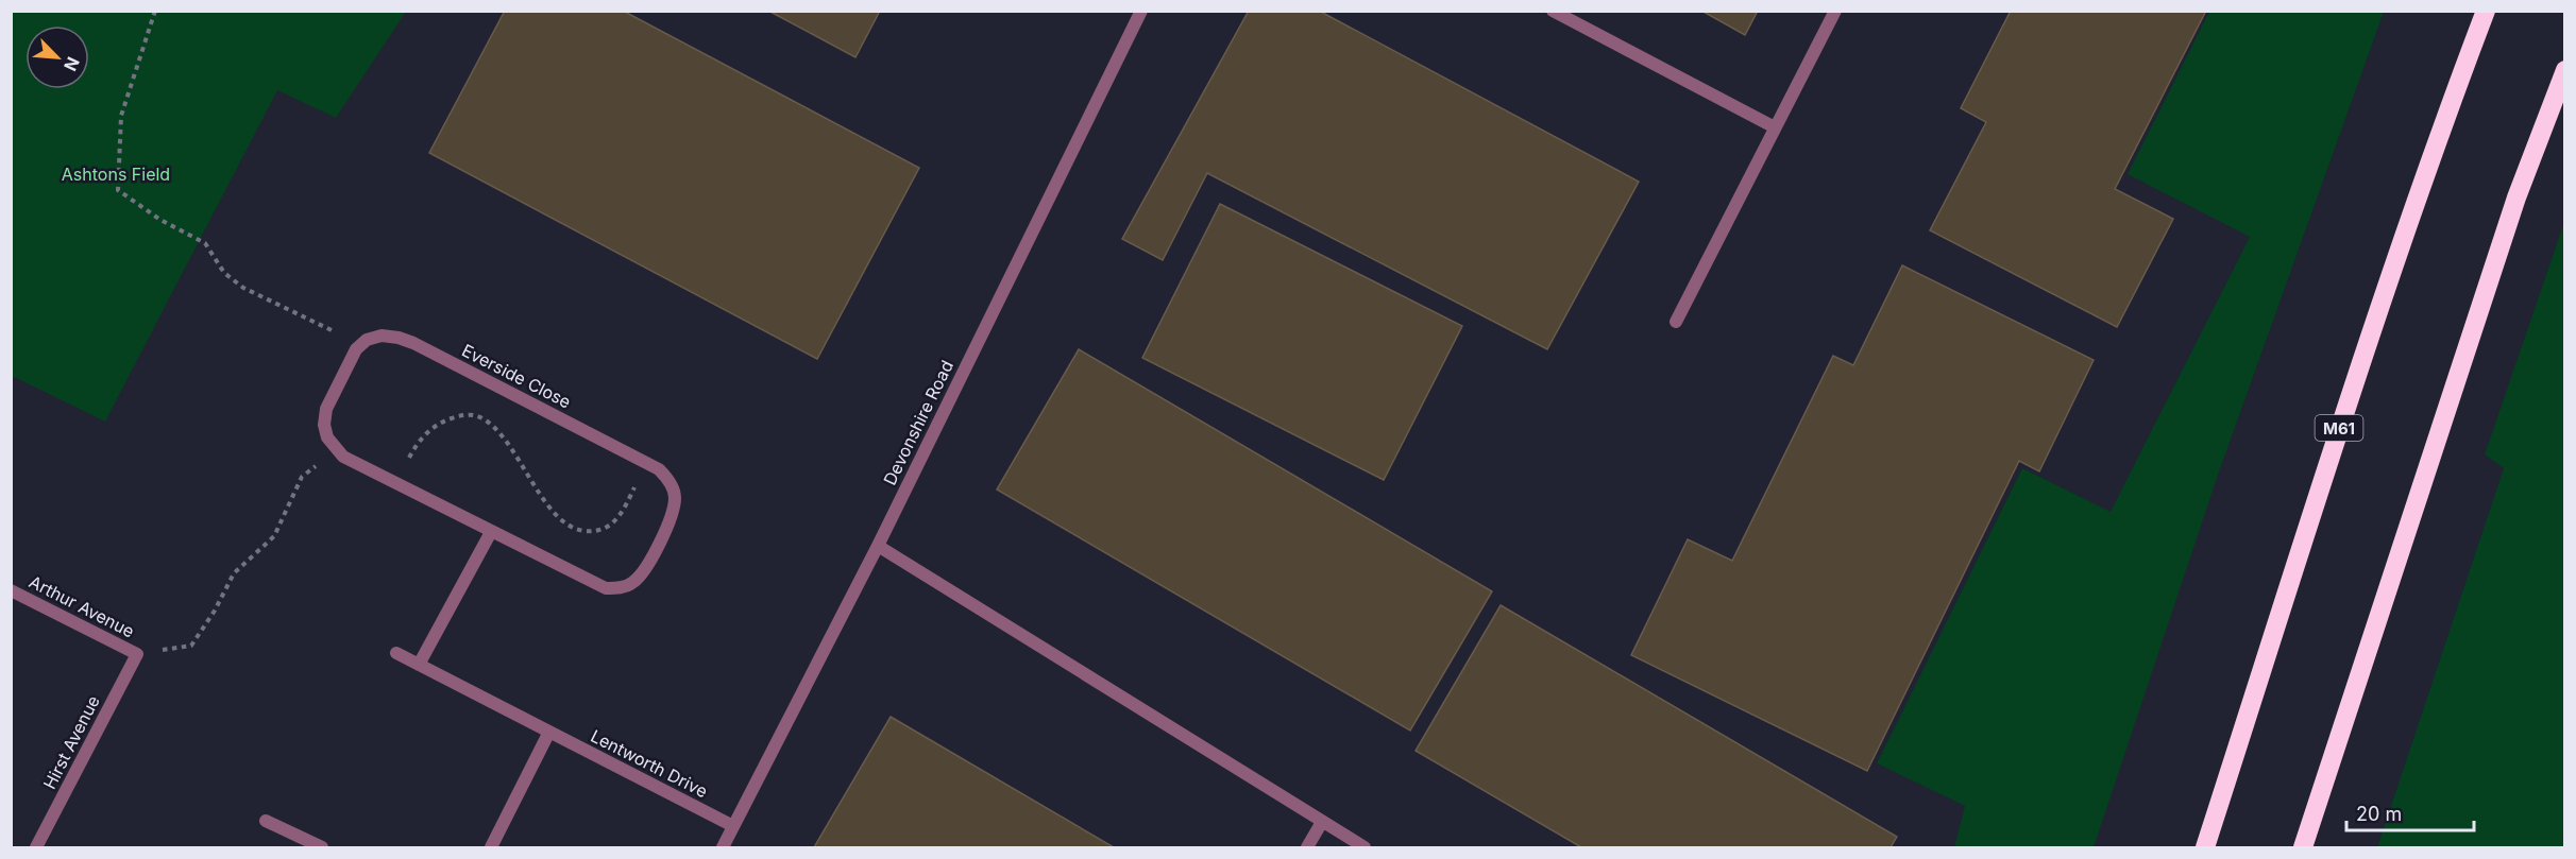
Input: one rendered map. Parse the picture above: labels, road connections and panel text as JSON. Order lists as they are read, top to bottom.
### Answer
{
  "streets": {
    "highway": ["M61"],
    "street": [
      "Everside Close",
      "Devonshire Road",
      "Arthur Avenue",
      "Hirst Avenue",
      "Lentworth Drive"
    ]
  },
  "crossings": [
    ["Devonshire Road", "Lentworth Drive"],
    ["Arthur Avenue", "Hirst Avenue"]
  ],
  "parks": ["Ashtons Field"],
  "scale_bar": "20 m",
  "north": "bottom right"
}
